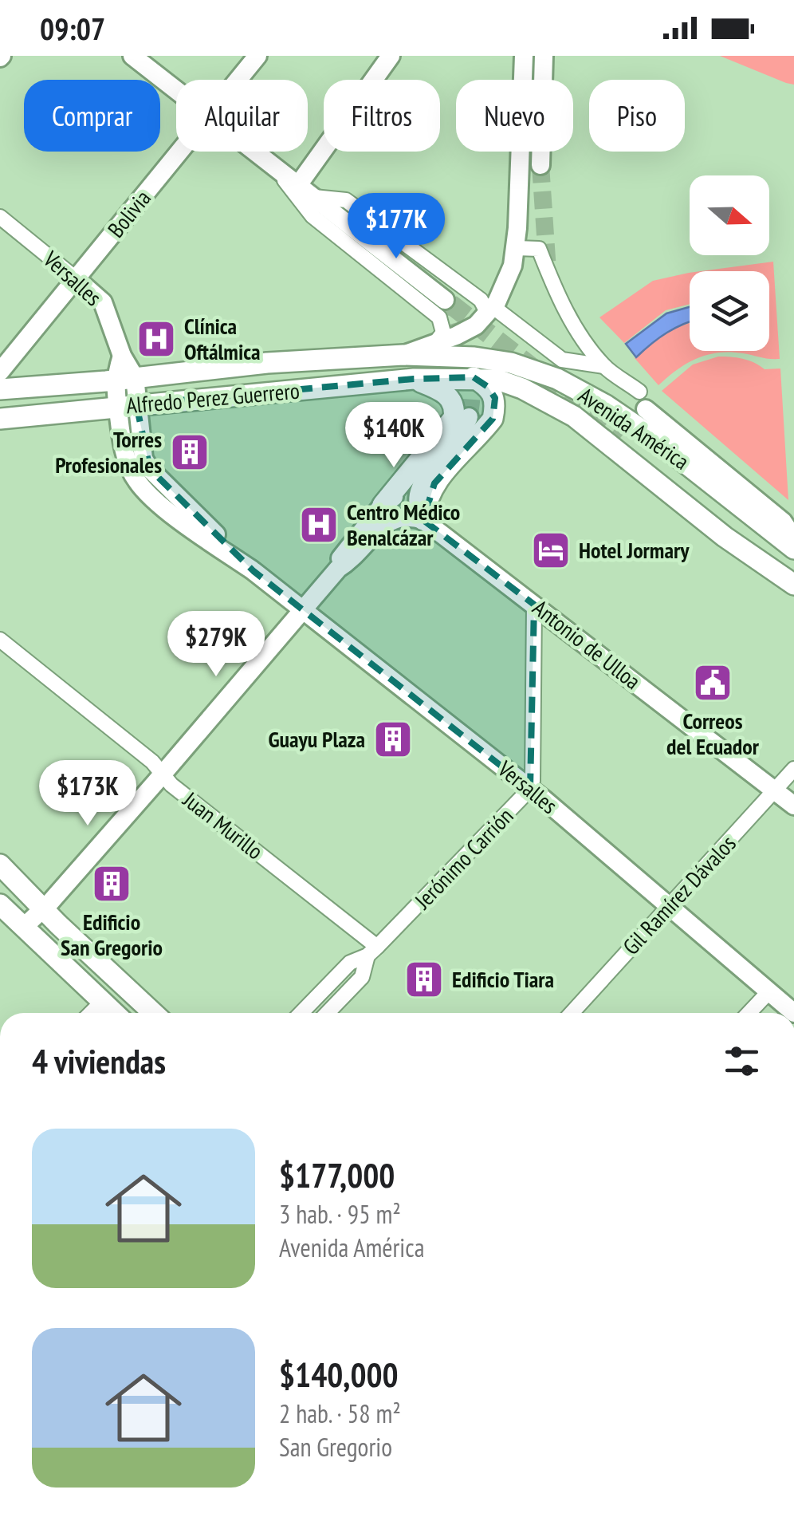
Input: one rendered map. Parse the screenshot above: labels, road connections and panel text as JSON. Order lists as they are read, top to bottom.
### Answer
{
  "streets": {
    "main road": ["Alfredo Perez Guerrero", "Avenida América"],
    "street": [
      "Bolivia",
      "Versalles",
      "Antonio de Ulloa",
      "Juan Murillo",
      "Jerónimo Carrión",
      "Gil Ramírez Dávalos"
    ]
  },
  "crossings": [
    ["Bolivia", "Versalles"],
    ["Versalles", "Alfredo Perez Guerrero"],
    ["Versalles", "Jerónimo Carrión"],
    ["Versalles", "Gil Ramírez Dávalos"],
    ["Alfredo Perez Guerrero", "Avenida América"],
    ["Antonio de Ulloa", "Jerónimo Carrión"],
    ["Antonio de Ulloa", "Gil Ramírez Dávalos"],
    ["Juan Murillo", "Jerónimo Carrión"]
  ],
  "places": {
    "hospital": ["Clínica Oftálmica", "Centro Médico Benalcázar"],
    "building": [
      "Torres Profesionales",
      "Guayu Plaza",
      "Edificio San Gregorio",
      "Edificio Tiara"
    ],
    "hotel": ["Hotel Jormary"],
    "public building": ["Correos del Ecuador"]
  },
  "north": "right",
  "page": {
    "status": "09:07",
    "chip": [
      "Comprar",
      "Alquilar",
      "Filtros",
      "Nuevo",
      "Piso"
    ],
    "price": [
      "$177K",
      "$140K",
      "$279K",
      "$173K"
    ],
    "heading": "4 viviendas",
    "list": [
      {
        "name": "$177,000",
        "note": "3 hab. · 95 m² · Avenida América"
      },
      {
        "name": "$140,000",
        "note": "2 hab. · 58 m² · San Gregorio"
      }
    ]
  }
}
